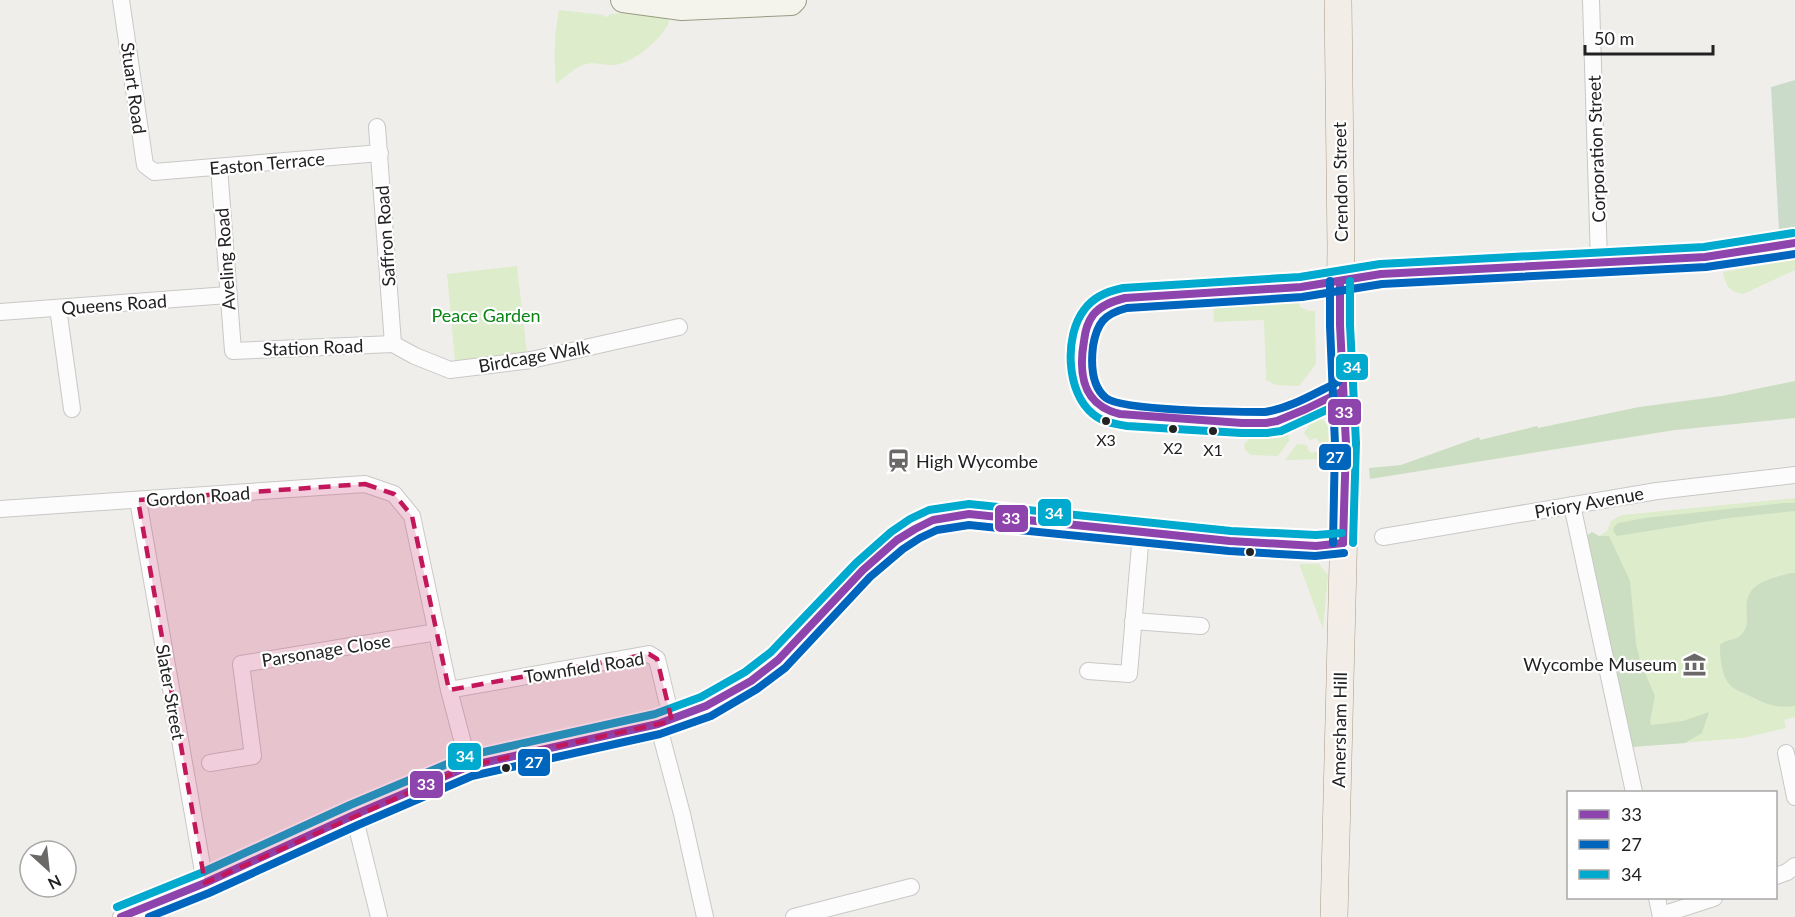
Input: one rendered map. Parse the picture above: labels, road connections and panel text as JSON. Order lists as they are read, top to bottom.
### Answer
{
  "streets": {
    "main road": ["Crendon Street", "Amersham Hill"],
    "street": [
      "Stuart Road",
      "Corporation Street",
      "Easton Terrace",
      "Saffron Road",
      "Aveling Road",
      "Queens Road",
      "Station Road",
      "Birdcage Walk",
      "Gordon Road",
      "Priory Avenue",
      "Parsonage Close",
      "Townfield Road",
      "Slater Street"
    ]
  },
  "crossings": [
    ["Stuart Road", "Easton Terrace"],
    ["Easton Terrace", "Saffron Road"],
    ["Easton Terrace", "Aveling Road"],
    ["Crendon Street", "Amersham Hill"],
    ["Saffron Road", "Station Road"],
    ["Saffron Road", "Birdcage Walk"],
    ["Aveling Road", "Queens Road"],
    ["Aveling Road", "Station Road"],
    ["Station Road", "Birdcage Walk"],
    ["Gordon Road", "Parsonage Close"],
    ["Gordon Road", "Slater Street"]
  ],
  "parks": ["Peace Garden"],
  "places": {
    "other": ["X3", "X2", "X1"],
    "station": ["High Wycombe"],
    "museum": ["Wycombe Museum"]
  },
  "lines": ["transit line 34", "transit line 33", "transit line 27"],
  "legend": ["33", "27", "34"],
  "scale_bar": "50 m",
  "north": "bottom right"
}
